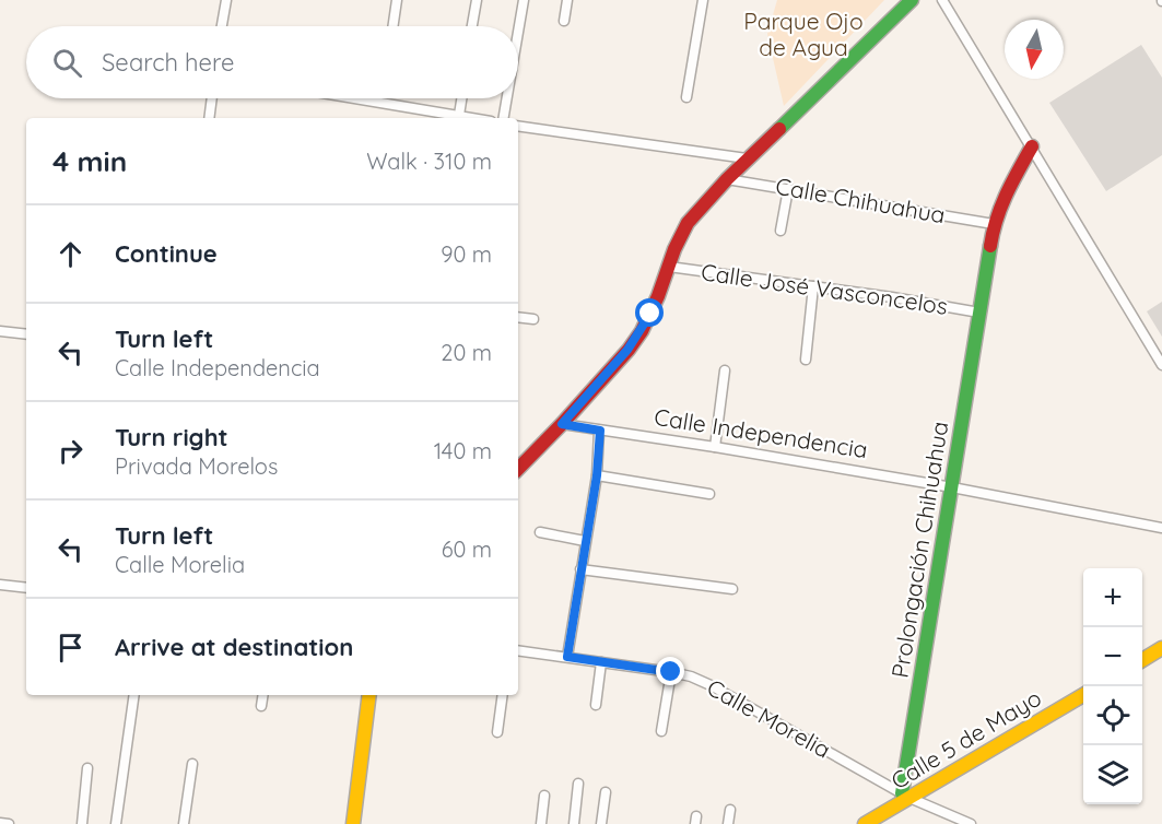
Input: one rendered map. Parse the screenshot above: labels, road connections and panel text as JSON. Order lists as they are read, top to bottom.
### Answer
{
  "streets": {
    "main road": ["Prolongación Chihuahua", "Calle 5 de Mayo"],
    "street": [
      "Calle Chihuahua",
      "Calle José Vasconcelos",
      "Calle Independencia",
      "Calle Morelia"
    ]
  },
  "crossings": [
    ["Calle Chihuahua", "Prolongación Chihuahua"],
    ["Calle José Vasconcelos", "Prolongación Chihuahua"],
    ["Calle Independencia", "Prolongación Chihuahua"],
    ["Prolongación Chihuahua", "Calle Morelia"],
    ["Prolongación Chihuahua", "Calle 5 de Mayo"],
    ["Calle Morelia", "Calle 5 de Mayo"]
  ],
  "parks": ["Parque Ojo de Agua"],
  "north": "bottom",
  "page": {
    "search": "Search here",
    "heading": ["4 min", "Walk · 310 m"],
    "list": [
      ["Continue", "90 m"],
      ["Turn left", "Calle Independencia", "20 m"],
      ["Turn right", "Privada Morelos", "140 m"],
      ["Turn left", "Calle Morelia", "60 m"],
      "Arrive at destination"
    ],
    "map_buttons": ["+", "−"]
  }
}
